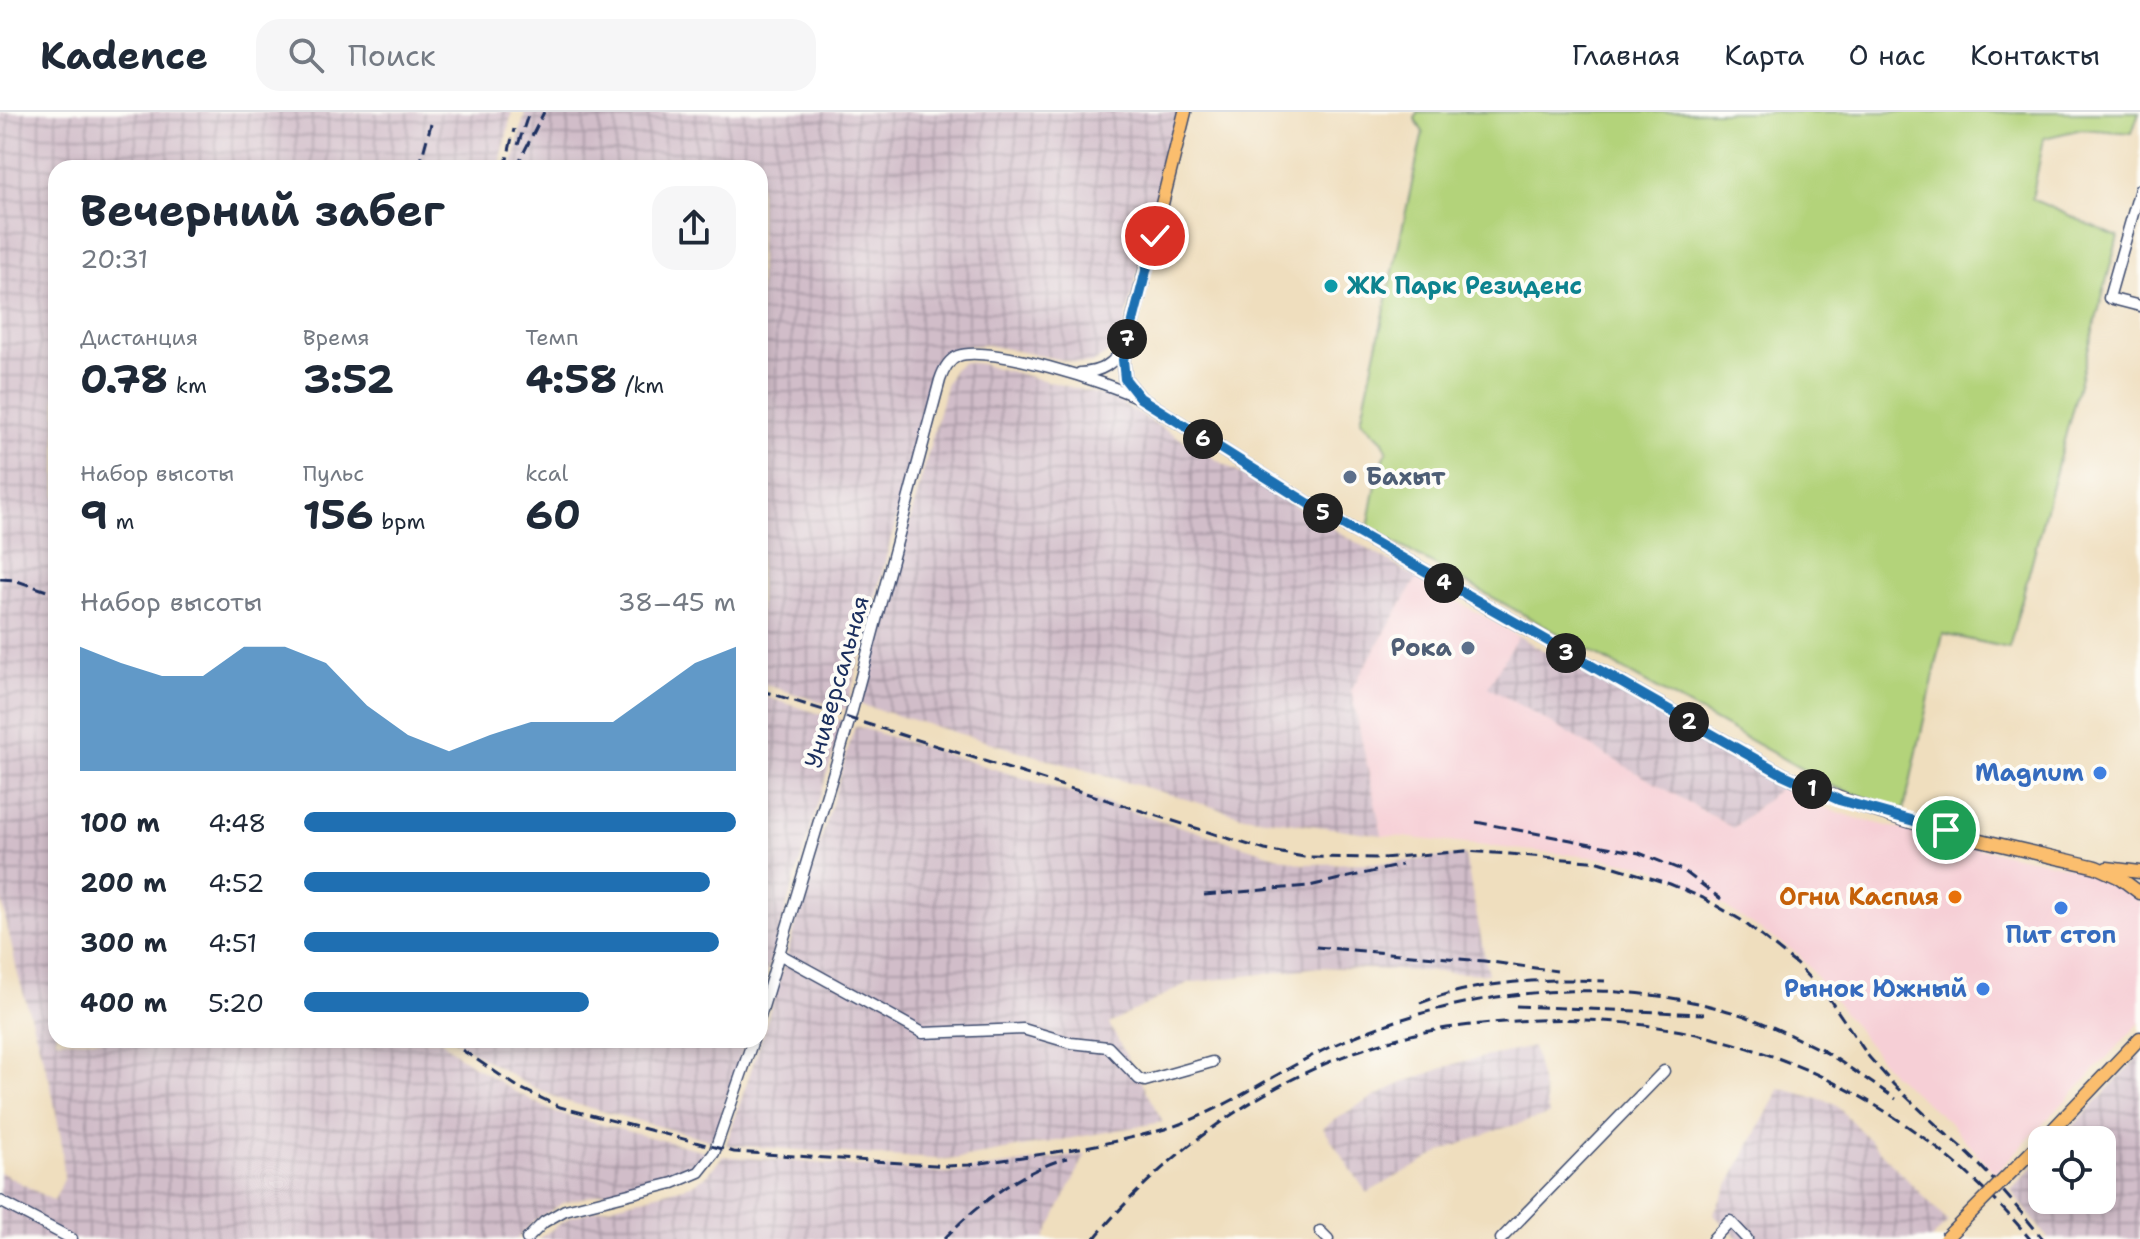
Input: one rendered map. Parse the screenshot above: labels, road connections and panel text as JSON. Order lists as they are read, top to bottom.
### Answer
{
  "streets": {
    "street": ["Универсальная"]
  },
  "places": [
    "ЖК Парк Резиденс",
    "Бахыт",
    "Рока",
    "Magnum",
    "Огни Каспия",
    "Пит стоп",
    "Рынок Южный"
  ],
  "page": {
    "header": "Kadence",
    "search": "Поиск",
    "nav": [
      "Главная",
      "Карта",
      "О нас",
      "Контакты"
    ],
    "heading": ["Вечерний забег", "20:31"],
    "stats": [
      ["Дистанция", "0.78 km"],
      ["Время", "3:52"],
      ["Темп", "4:58 /km"],
      ["Набор высоты", "9 m"],
      ["Пульс", "156 bpm"],
      ["kcal", "60"]
    ],
    "pins": [
      "7",
      "6",
      "5",
      "4",
      "3",
      "2",
      "1"
    ],
    "chart": ["Набор высоты", "38–45 m"],
    "list": [
      {
        "name": "100 m",
        "note": "4:48"
      },
      {
        "name": "200 m",
        "note": "4:52"
      },
      {
        "name": "300 m",
        "note": "4:51"
      },
      {
        "name": "400 m",
        "note": "5:20"
      }
    ]
  }
}
